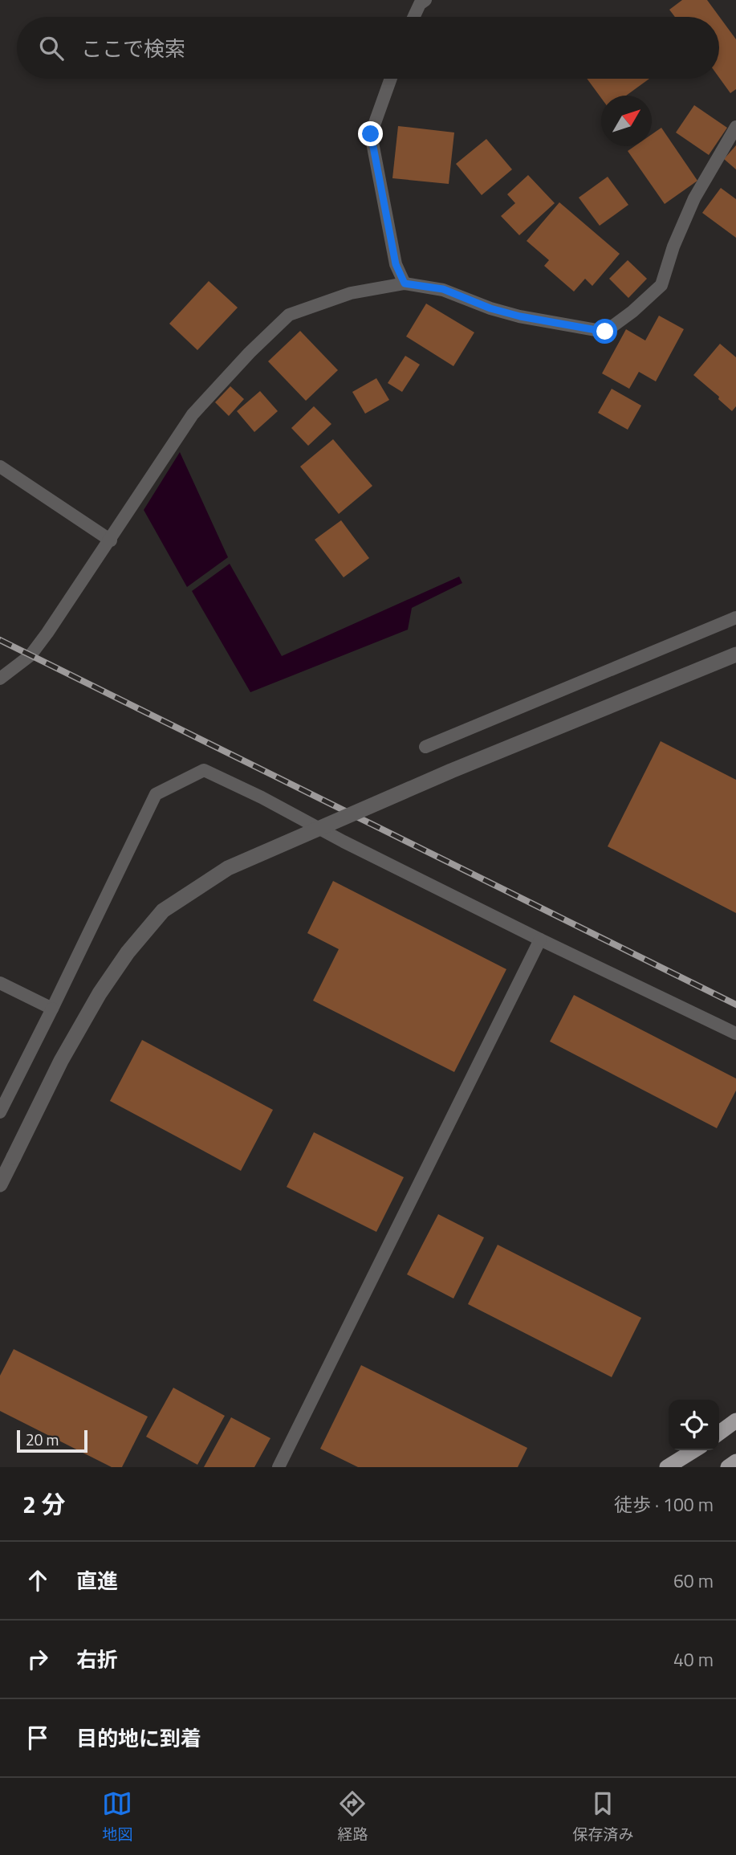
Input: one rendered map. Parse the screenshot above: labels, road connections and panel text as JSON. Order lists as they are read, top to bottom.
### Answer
{
  "scale_bar": "20 m",
  "north": "top right",
  "page": {
    "search": "ここで検索",
    "scale": "20 m",
    "heading": ["2 分", "徒歩 · 100 m"],
    "list": [
      ["直進", "60 m"],
      ["右折", "40 m"],
      "目的地に到着"
    ],
    "nav": ["地図", "経路", "保存済み"]
  }
}
